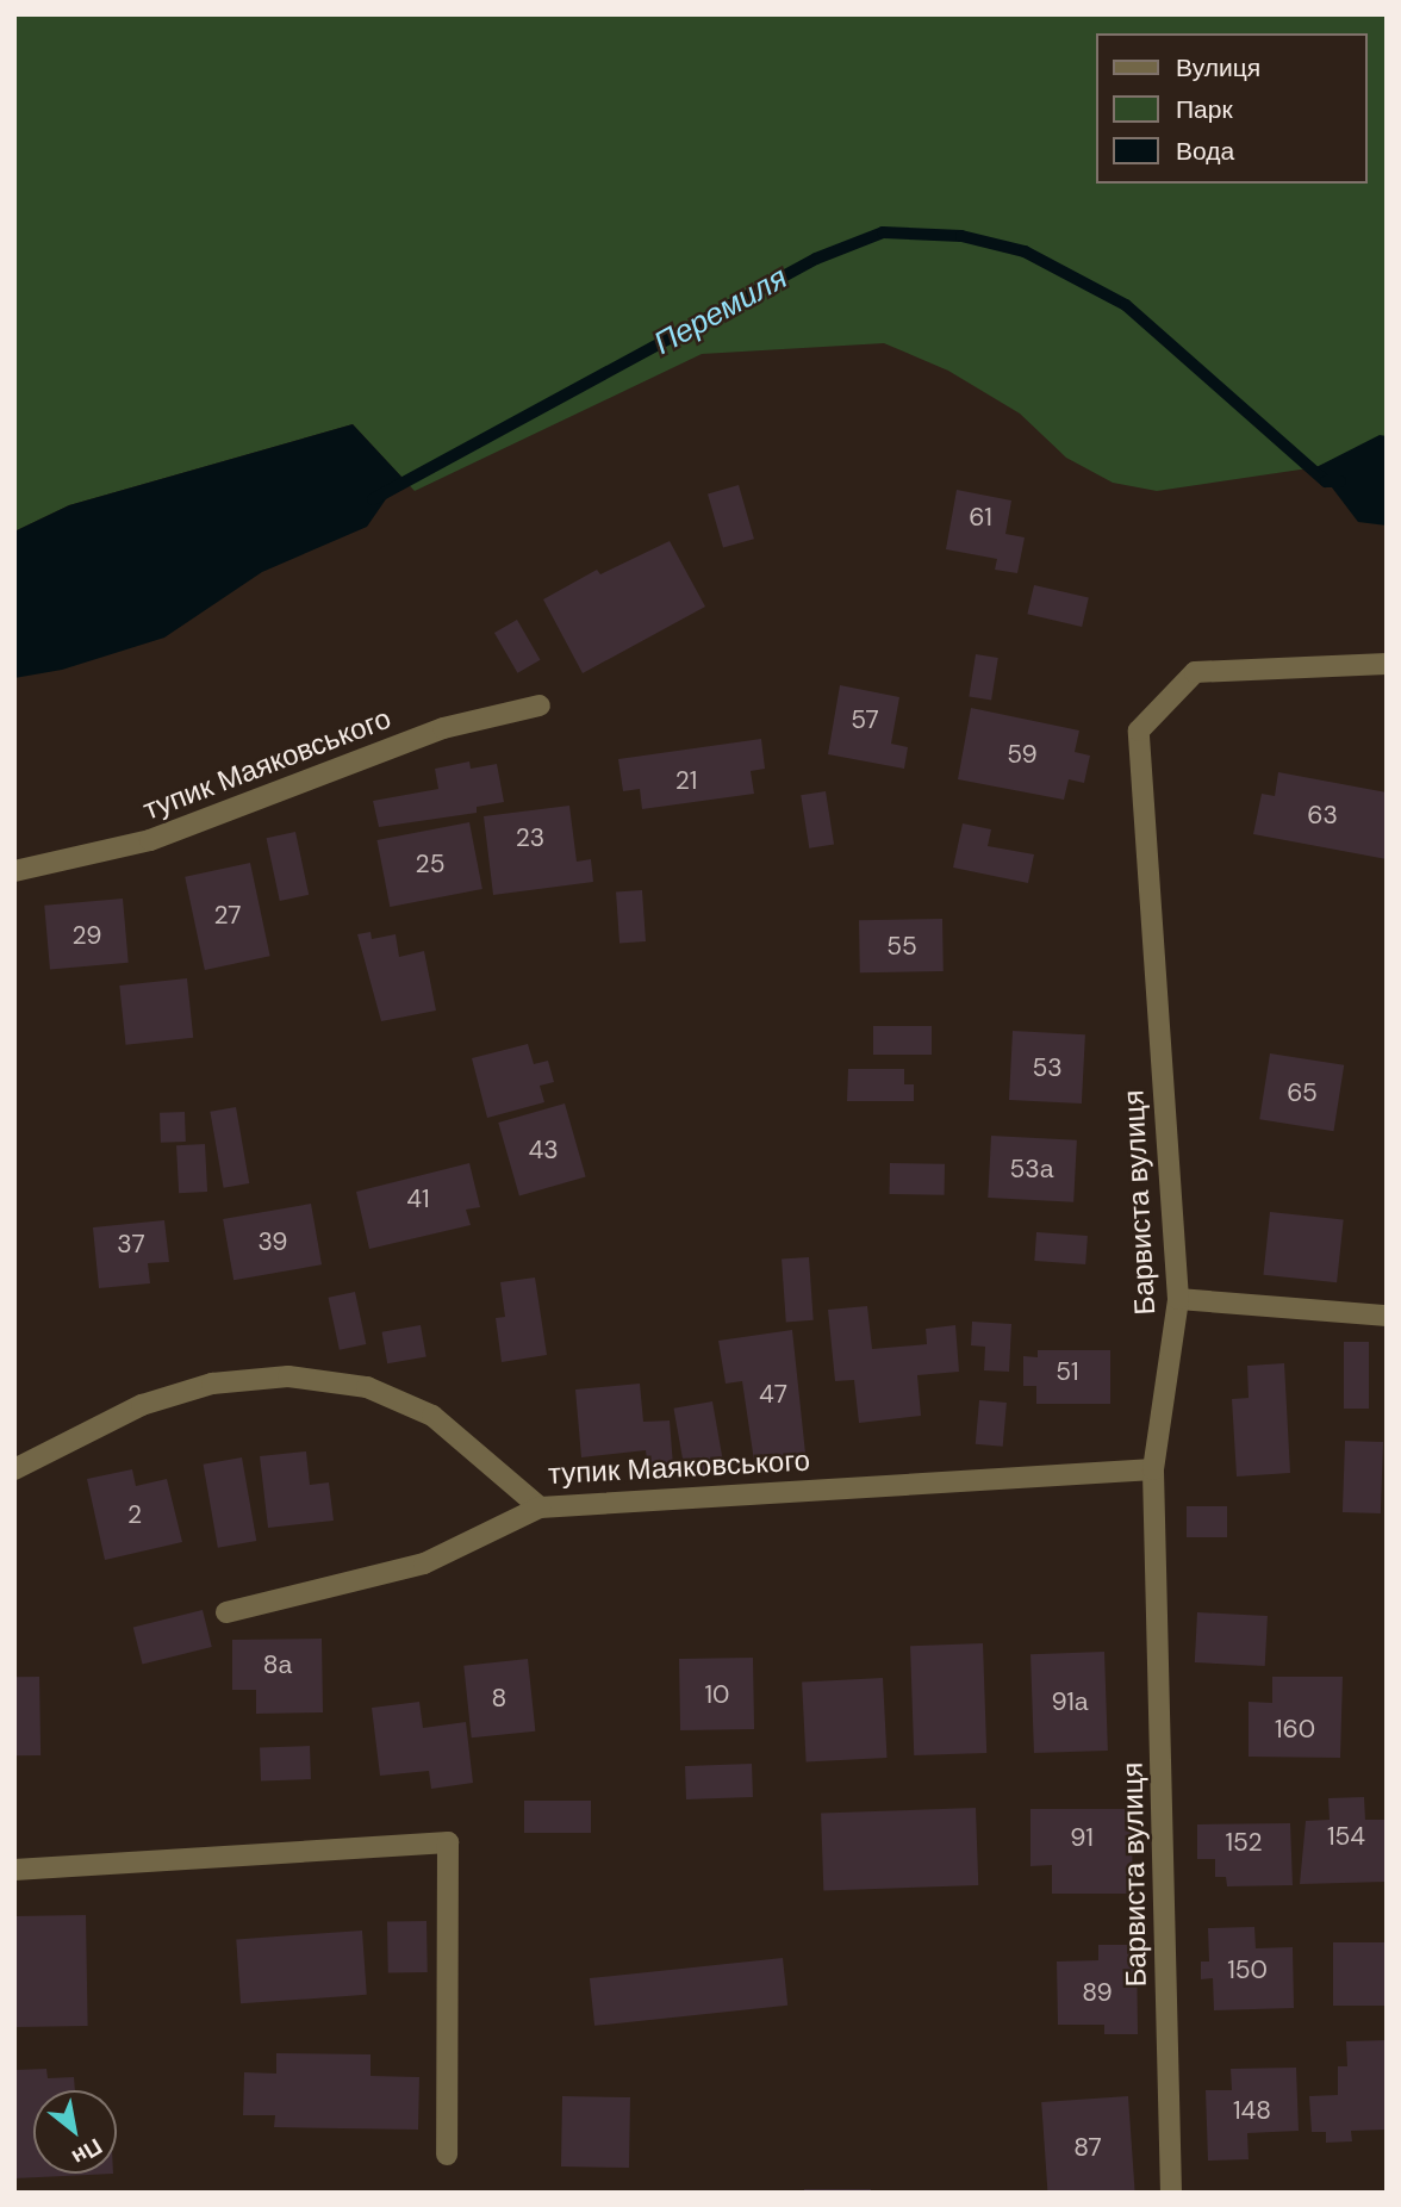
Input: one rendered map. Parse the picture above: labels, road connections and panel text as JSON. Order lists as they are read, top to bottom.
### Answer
{
  "streets": {
    "street": ["тупик Маяковського", "Барвиста вулиця"]
  },
  "crossings": [
    ["тупик Маяковського", "Барвиста вулиця"]
  ],
  "water": ["Перемиля"],
  "house_numbers": [
    "61",
    "57",
    "59",
    "21",
    "63",
    "23",
    "25",
    "27",
    "29",
    "55",
    "53",
    "65",
    "43",
    "53а",
    "41",
    "39",
    "37",
    "51",
    "47",
    "2",
    "8а",
    "10",
    "8",
    "91а",
    "160",
    "154",
    "91",
    "152",
    "150",
    "89",
    "148",
    "87"
  ],
  "legend": ["Вулиця", "Парк", "Вода"],
  "north": "bottom right"
}
